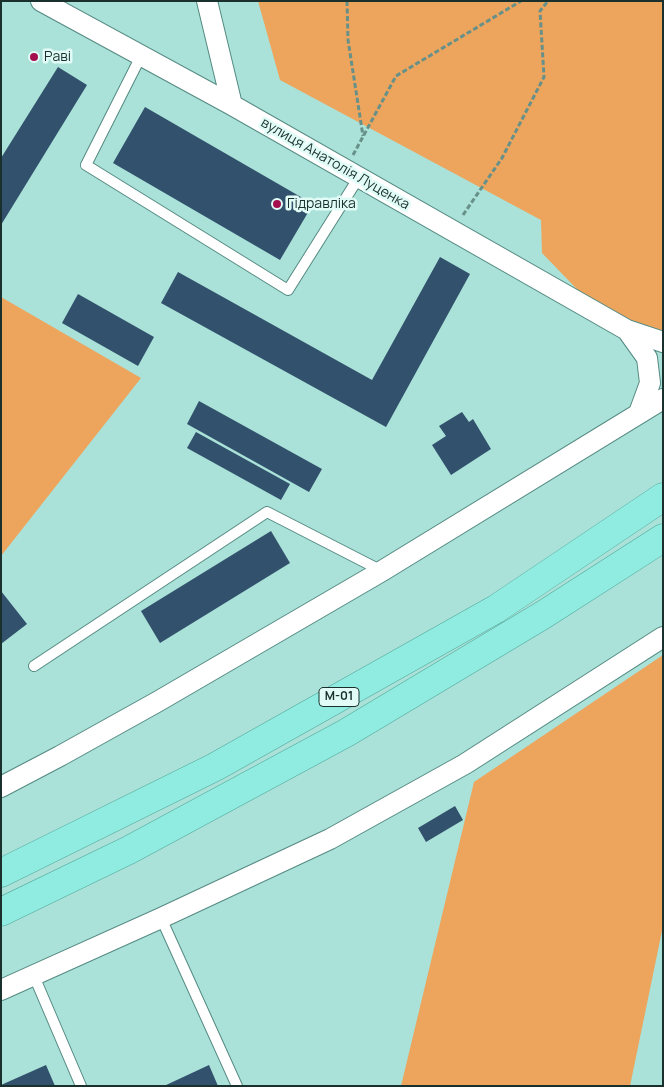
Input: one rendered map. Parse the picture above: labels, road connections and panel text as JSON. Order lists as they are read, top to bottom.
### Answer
{
  "streets": {
    "highway": ["М-01"],
    "street": ["вулиця Анатолія Луценка"]
  },
  "places": ["Раві", "Гідравліка"]
}
